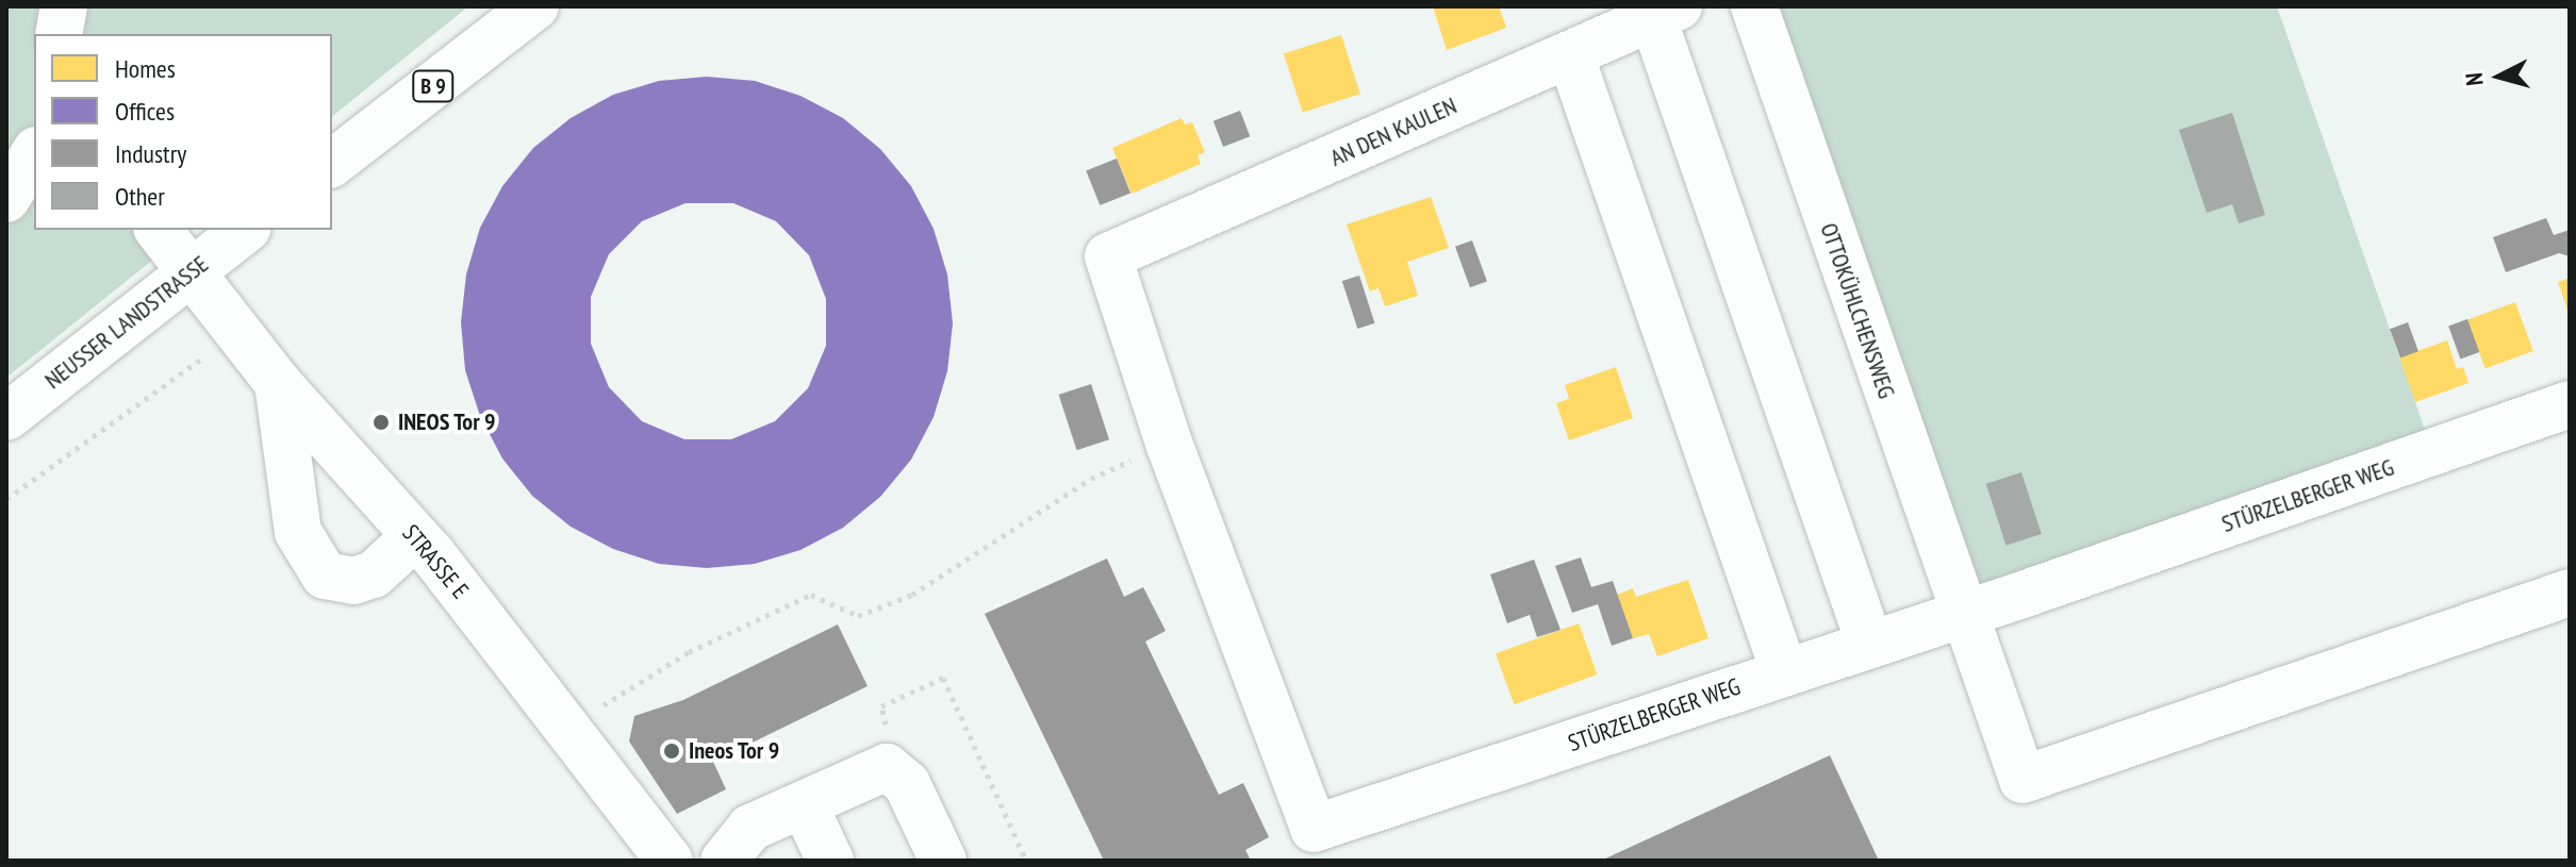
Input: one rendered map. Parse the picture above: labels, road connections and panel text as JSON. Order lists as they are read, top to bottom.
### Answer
{
  "streets": {
    "street": [
      "B 9",
      "AN DEN KAULEN",
      "OTTOKÜHLCHENSWEG",
      "NEUSSER LANDSTRASSE",
      "STÜRZELBERGER WEG",
      "STRASSE E"
    ]
  },
  "crossings": [
    ["AN DEN KAULEN", "STÜRZELBERGER WEG"],
    ["OTTOKÜHLCHENSWEG", "STÜRZELBERGER WEG"],
    ["NEUSSER LANDSTRASSE", "STRASSE E"]
  ],
  "places": ["INEOS Tor 9", "Ineos Tor 9"],
  "legend": [
    "Homes",
    "Offices",
    "Industry",
    "Other"
  ],
  "north": "left"
}
